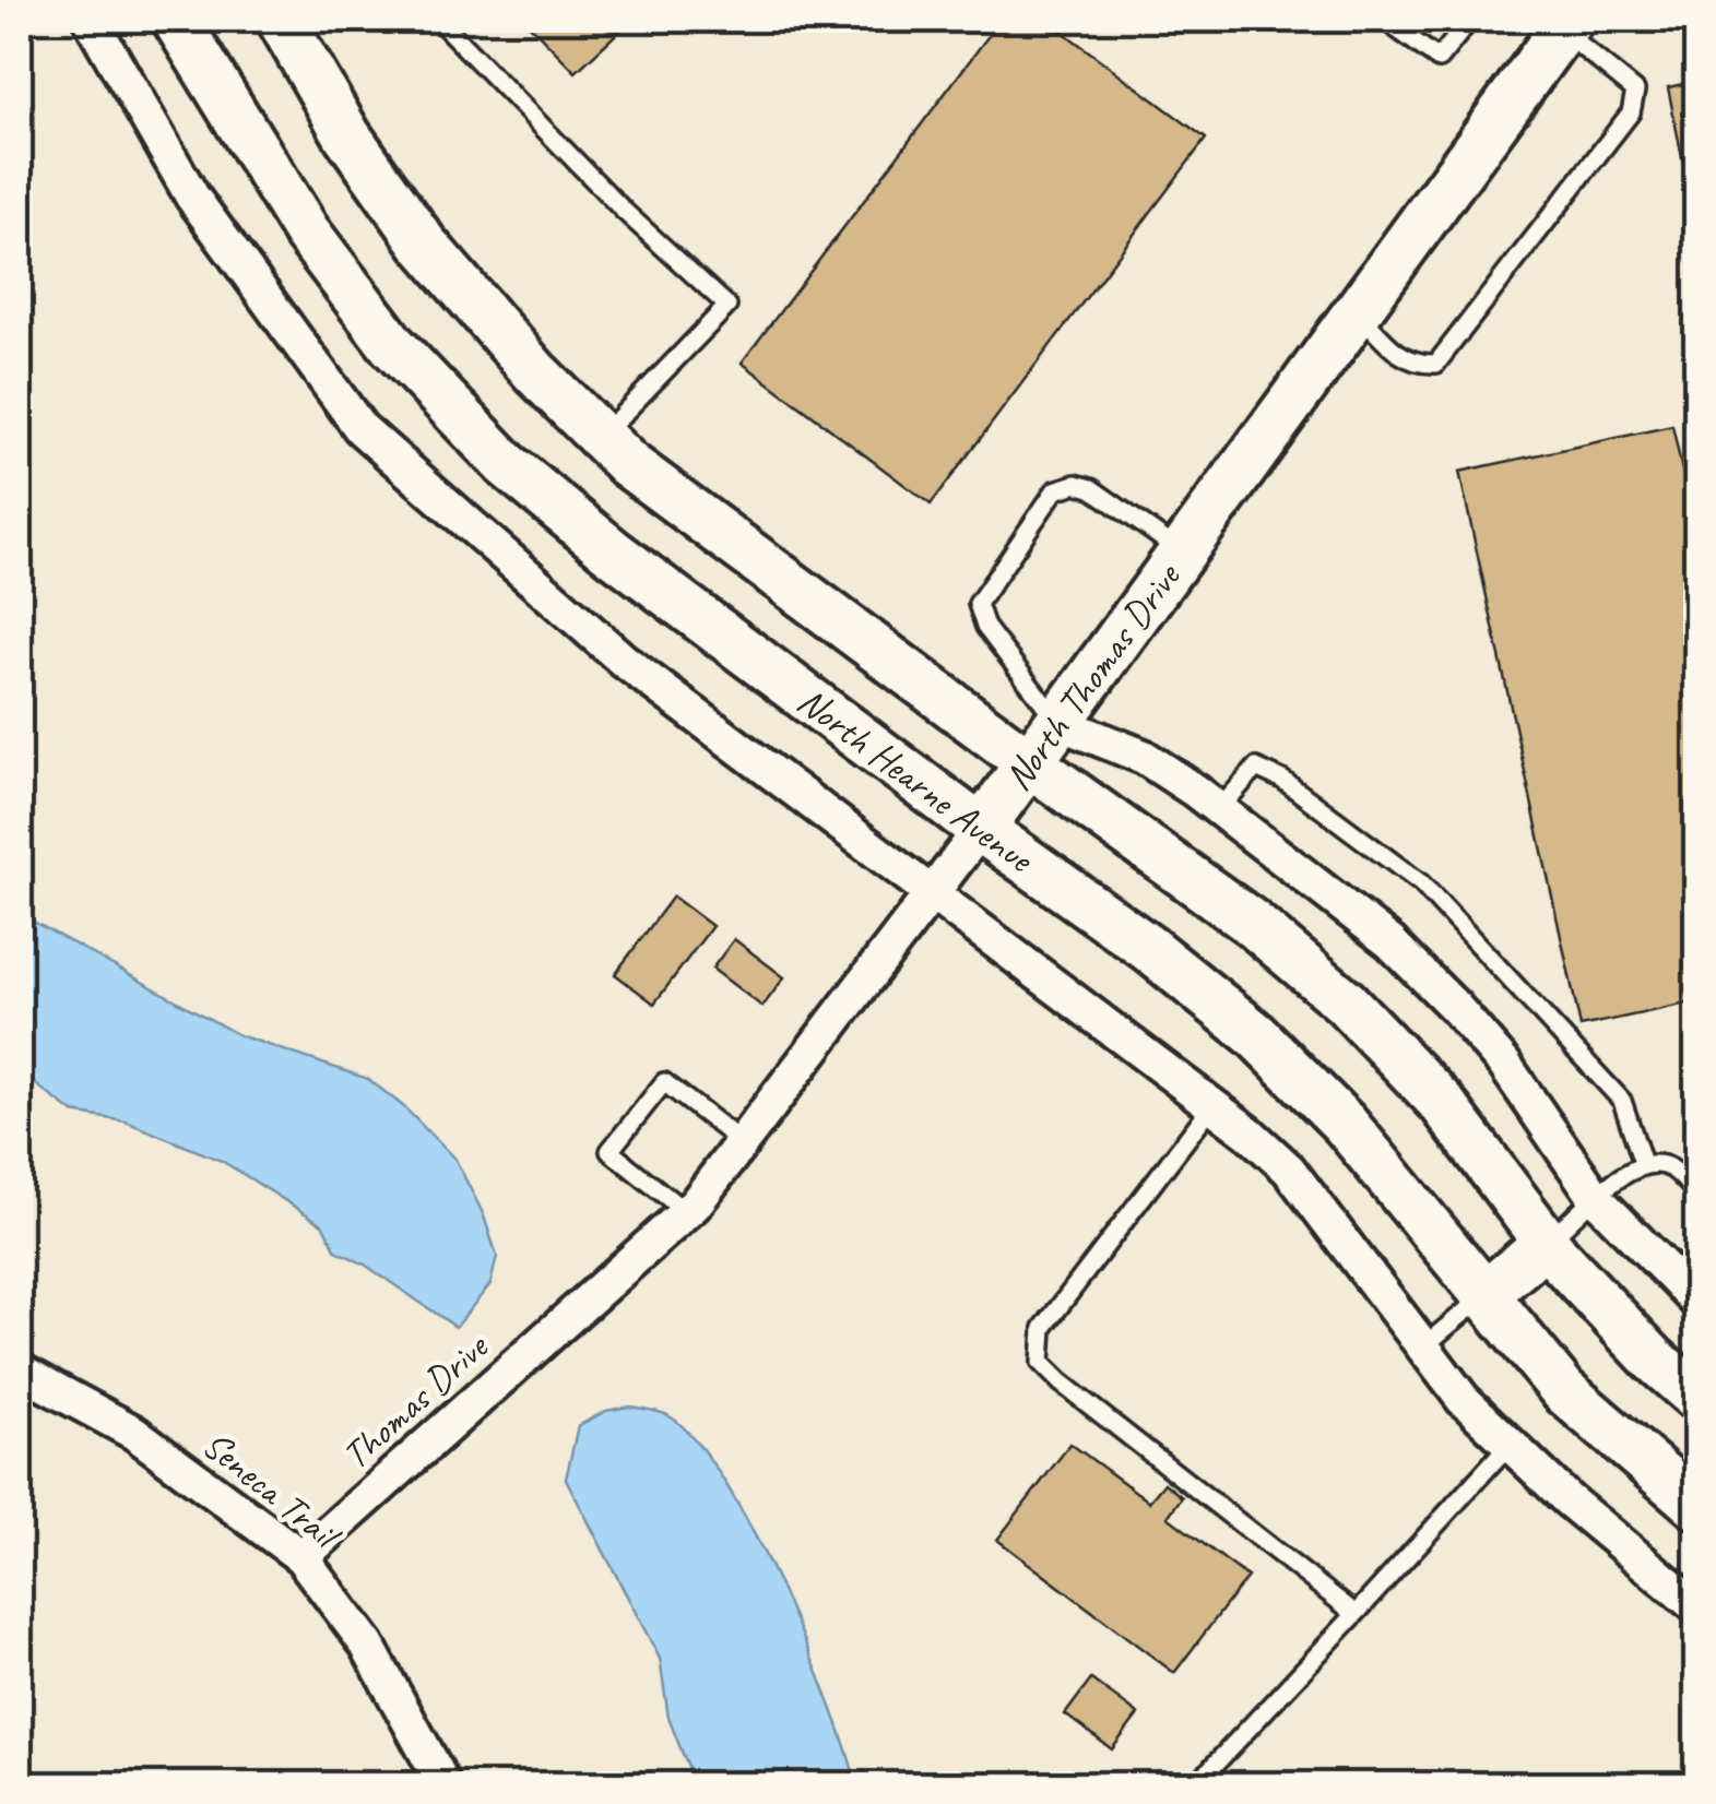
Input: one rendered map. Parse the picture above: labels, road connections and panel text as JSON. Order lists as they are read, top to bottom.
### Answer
{
  "streets": {
    "street": [
      "North Thomas Drive",
      "North Hearne Avenue",
      "Thomas Drive",
      "Seneca Trail"
    ]
  },
  "crossings": [
    ["North Thomas Drive", "North Hearne Avenue"],
    ["North Thomas Drive", "Thomas Drive"],
    ["Thomas Drive", "Seneca Trail"]
  ]
}
